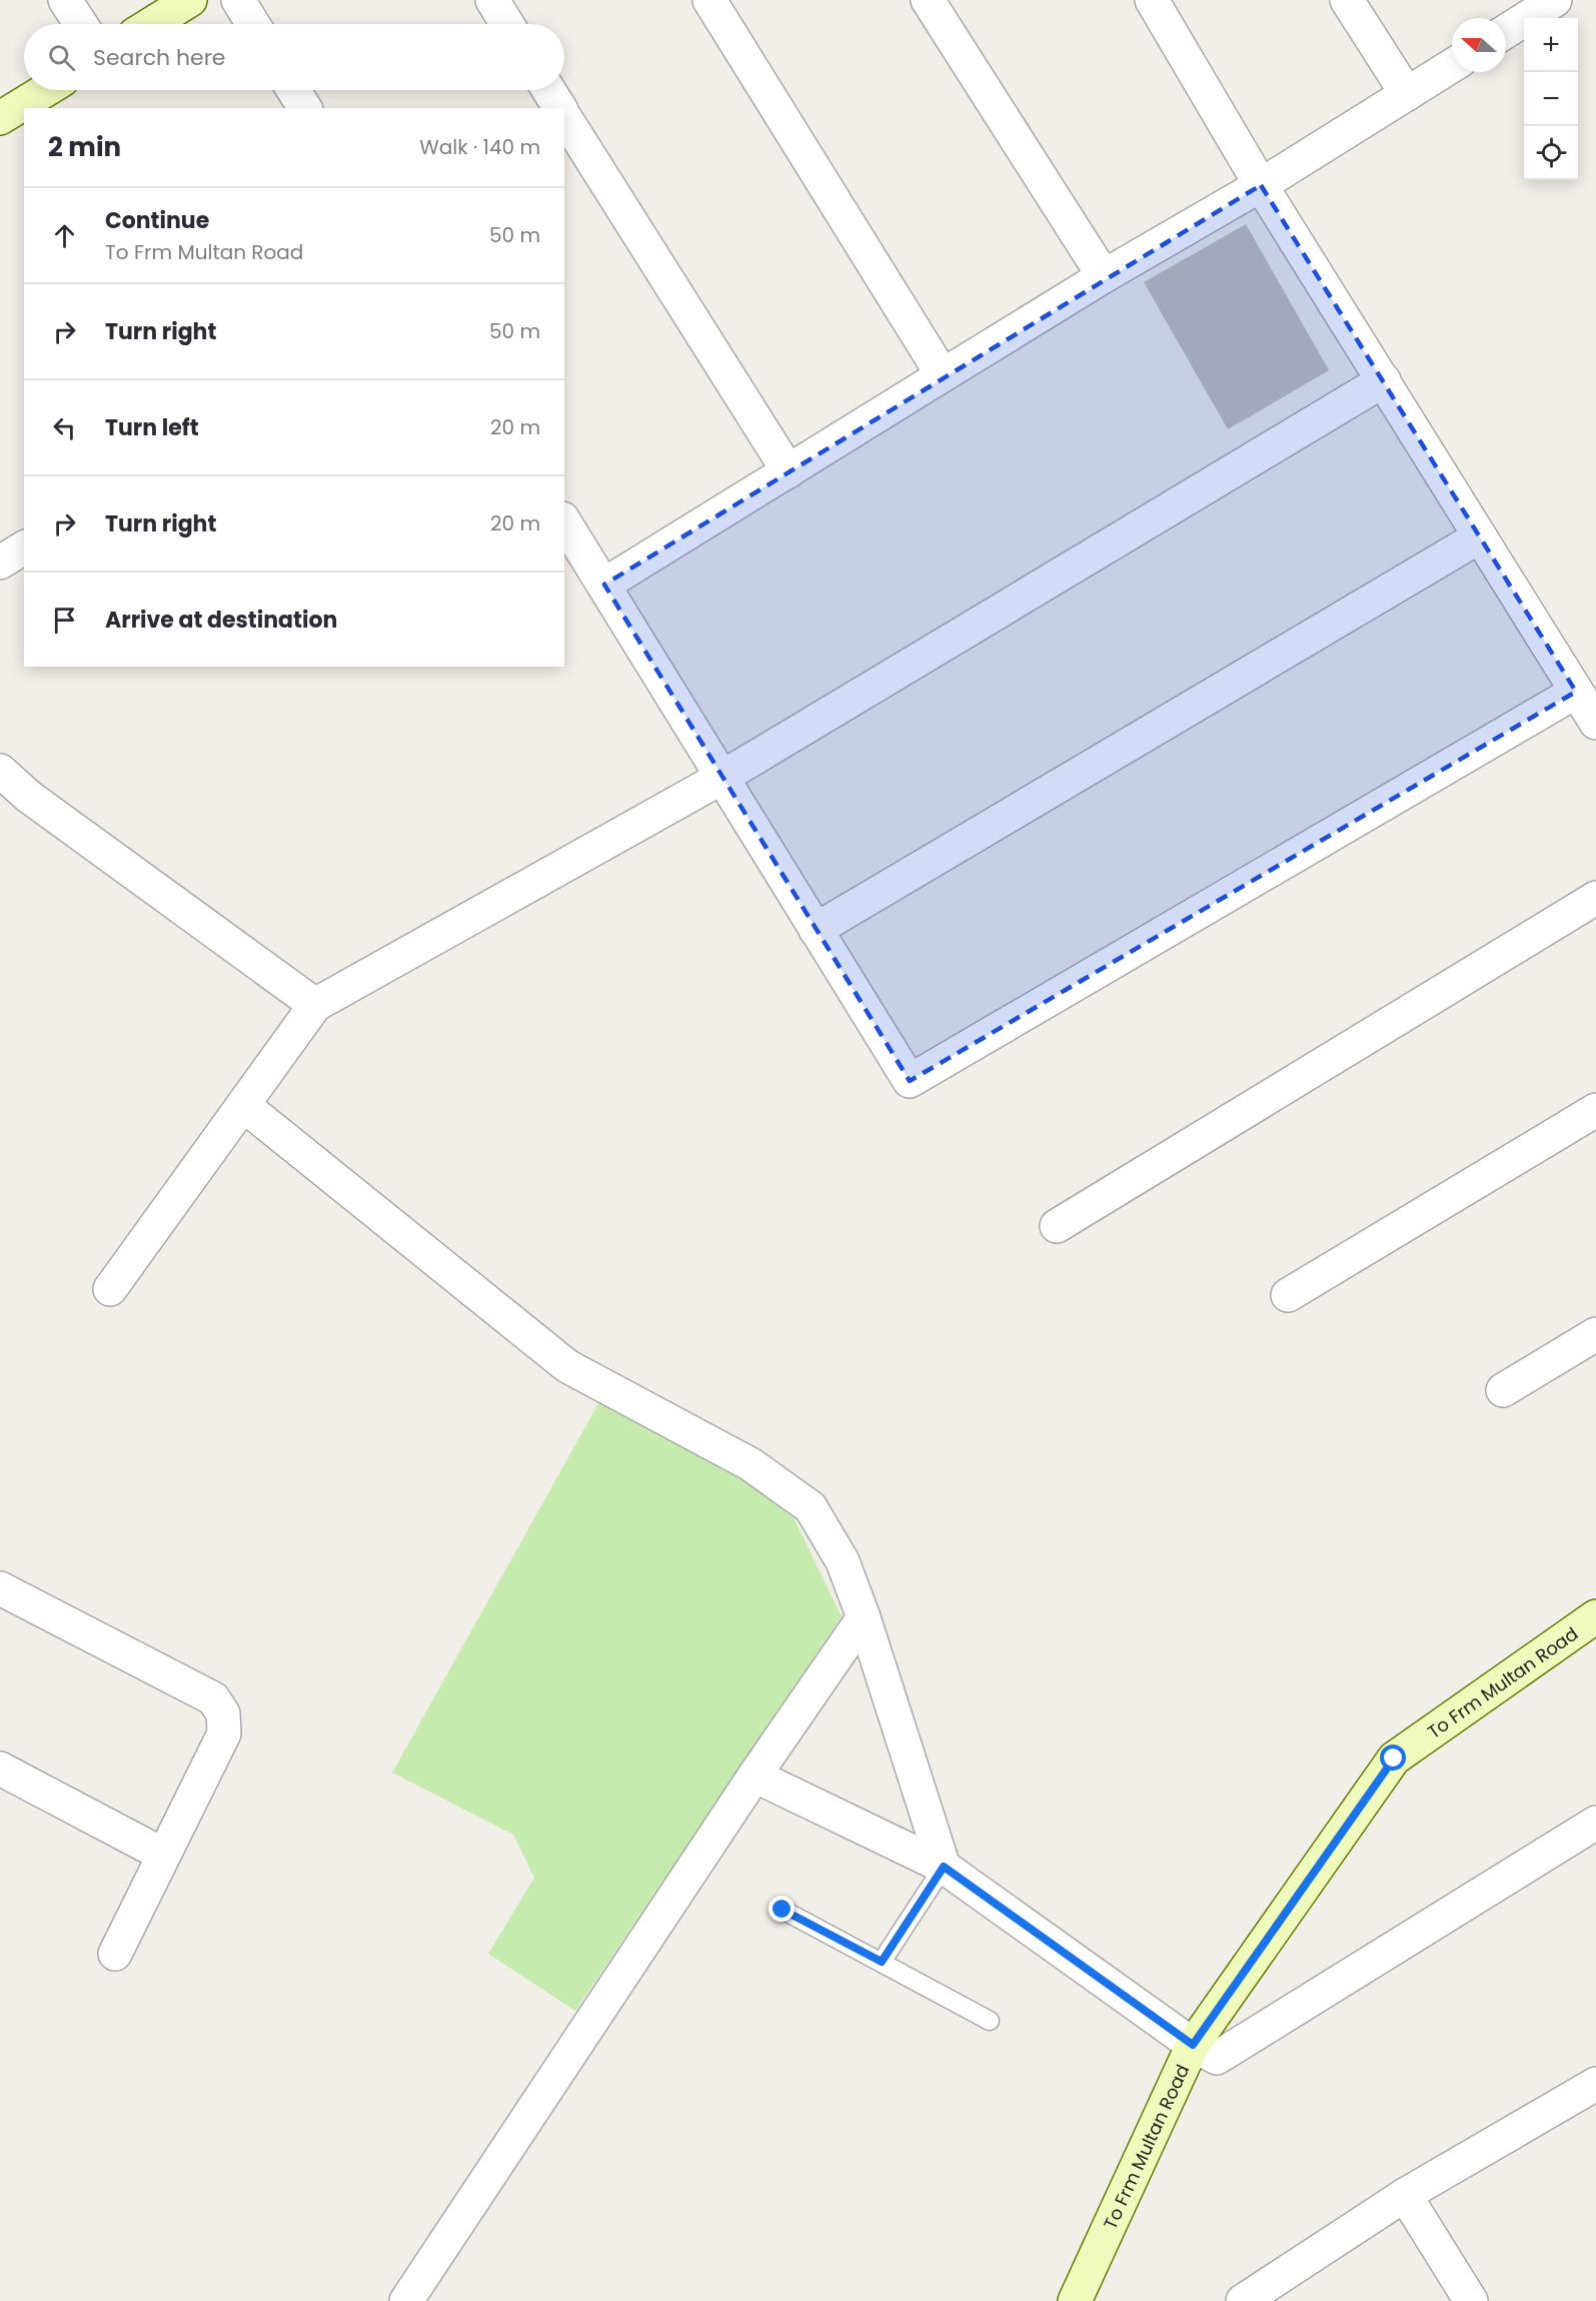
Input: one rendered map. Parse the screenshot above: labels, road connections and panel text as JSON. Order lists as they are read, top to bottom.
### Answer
{
  "streets": {
    "street": ["To Frm Multan Road"]
  },
  "north": "left",
  "page": {
    "map_buttons": ["+", "−"],
    "search": "Search here",
    "heading": ["2 min", "Walk · 140 m"],
    "list": [
      ["Continue", "To Frm Multan Road", "50 m"],
      ["Turn right", "50 m"],
      ["Turn left", "20 m"],
      ["Turn right", "20 m"],
      "Arrive at destination"
    ]
  }
}
